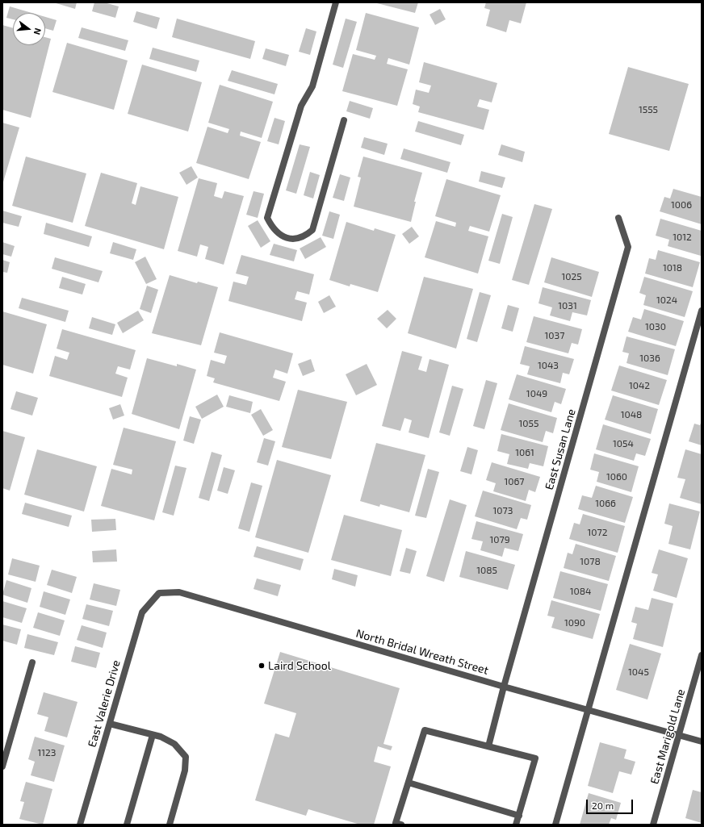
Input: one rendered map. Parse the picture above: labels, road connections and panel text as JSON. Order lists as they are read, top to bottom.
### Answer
{
  "streets": {
    "street": [
      "East Susan Lane",
      "North Bridal Wreath Street",
      "East Valerie Drive",
      "East Marigold Lane"
    ]
  },
  "crossings": [
    ["East Susan Lane", "North Bridal Wreath Street"],
    ["North Bridal Wreath Street", "East Valerie Drive"],
    ["North Bridal Wreath Street", "East Marigold Lane"]
  ],
  "places": ["Laird School"],
  "house_numbers": [
    "1555",
    "1006",
    "1012",
    "1018",
    "1025",
    "1024",
    "1031",
    "1030",
    "1037",
    "1036",
    "1043",
    "1042",
    "1049",
    "1048",
    "1055",
    "1054",
    "1061",
    "1060",
    "1067",
    "1066",
    "1073",
    "1072",
    "1079",
    "1078",
    "1085",
    "1084",
    "1090",
    "1045",
    "1123"
  ],
  "scale_bar": "20 m",
  "north": "right"
}
